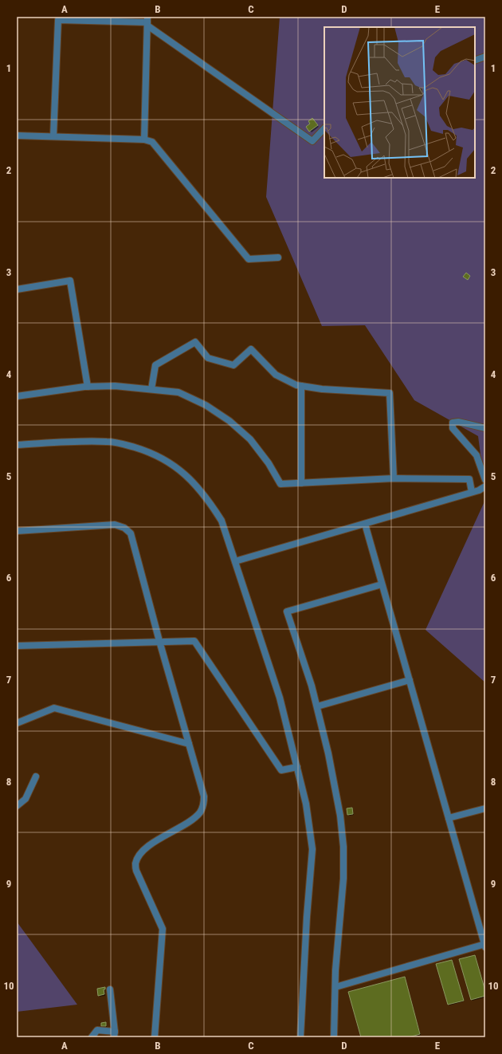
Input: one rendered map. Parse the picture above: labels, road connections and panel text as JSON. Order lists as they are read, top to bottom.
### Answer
{
  "grid": {
    "columns": [
      "A",
      "B",
      "C",
      "D",
      "E"
    ],
    "rows": [
      "1",
      "2",
      "3",
      "4",
      "5",
      "6",
      "7",
      "8",
      "9",
      "10"
    ]
  }
}
